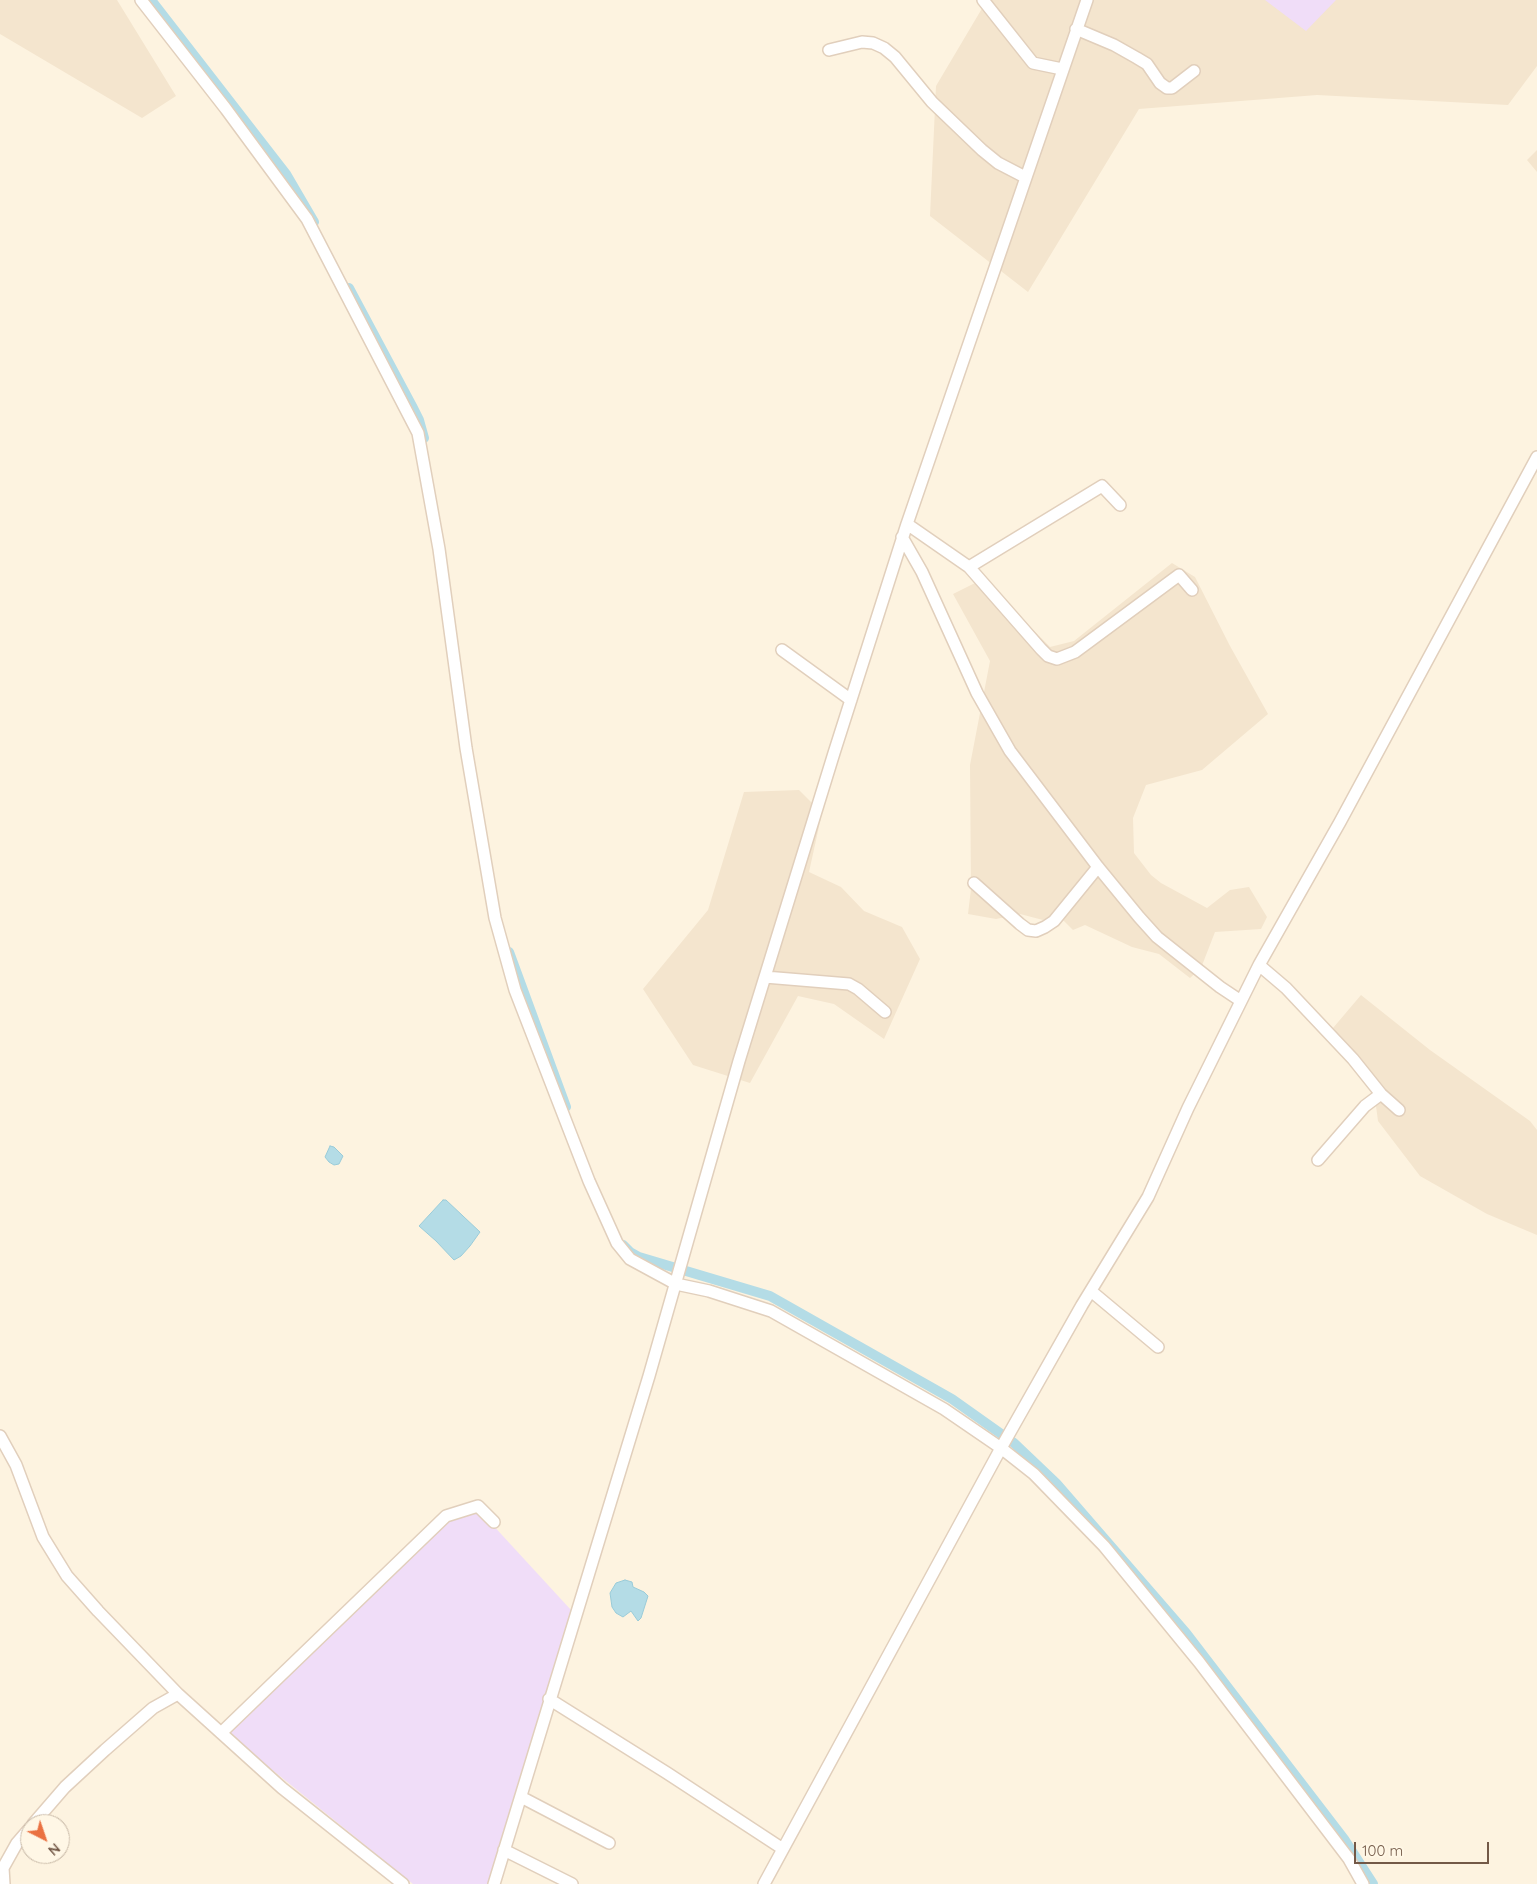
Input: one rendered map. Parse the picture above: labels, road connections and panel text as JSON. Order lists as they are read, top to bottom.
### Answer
{
  "scale_bar": "100 m",
  "north": "bottom right"
}
